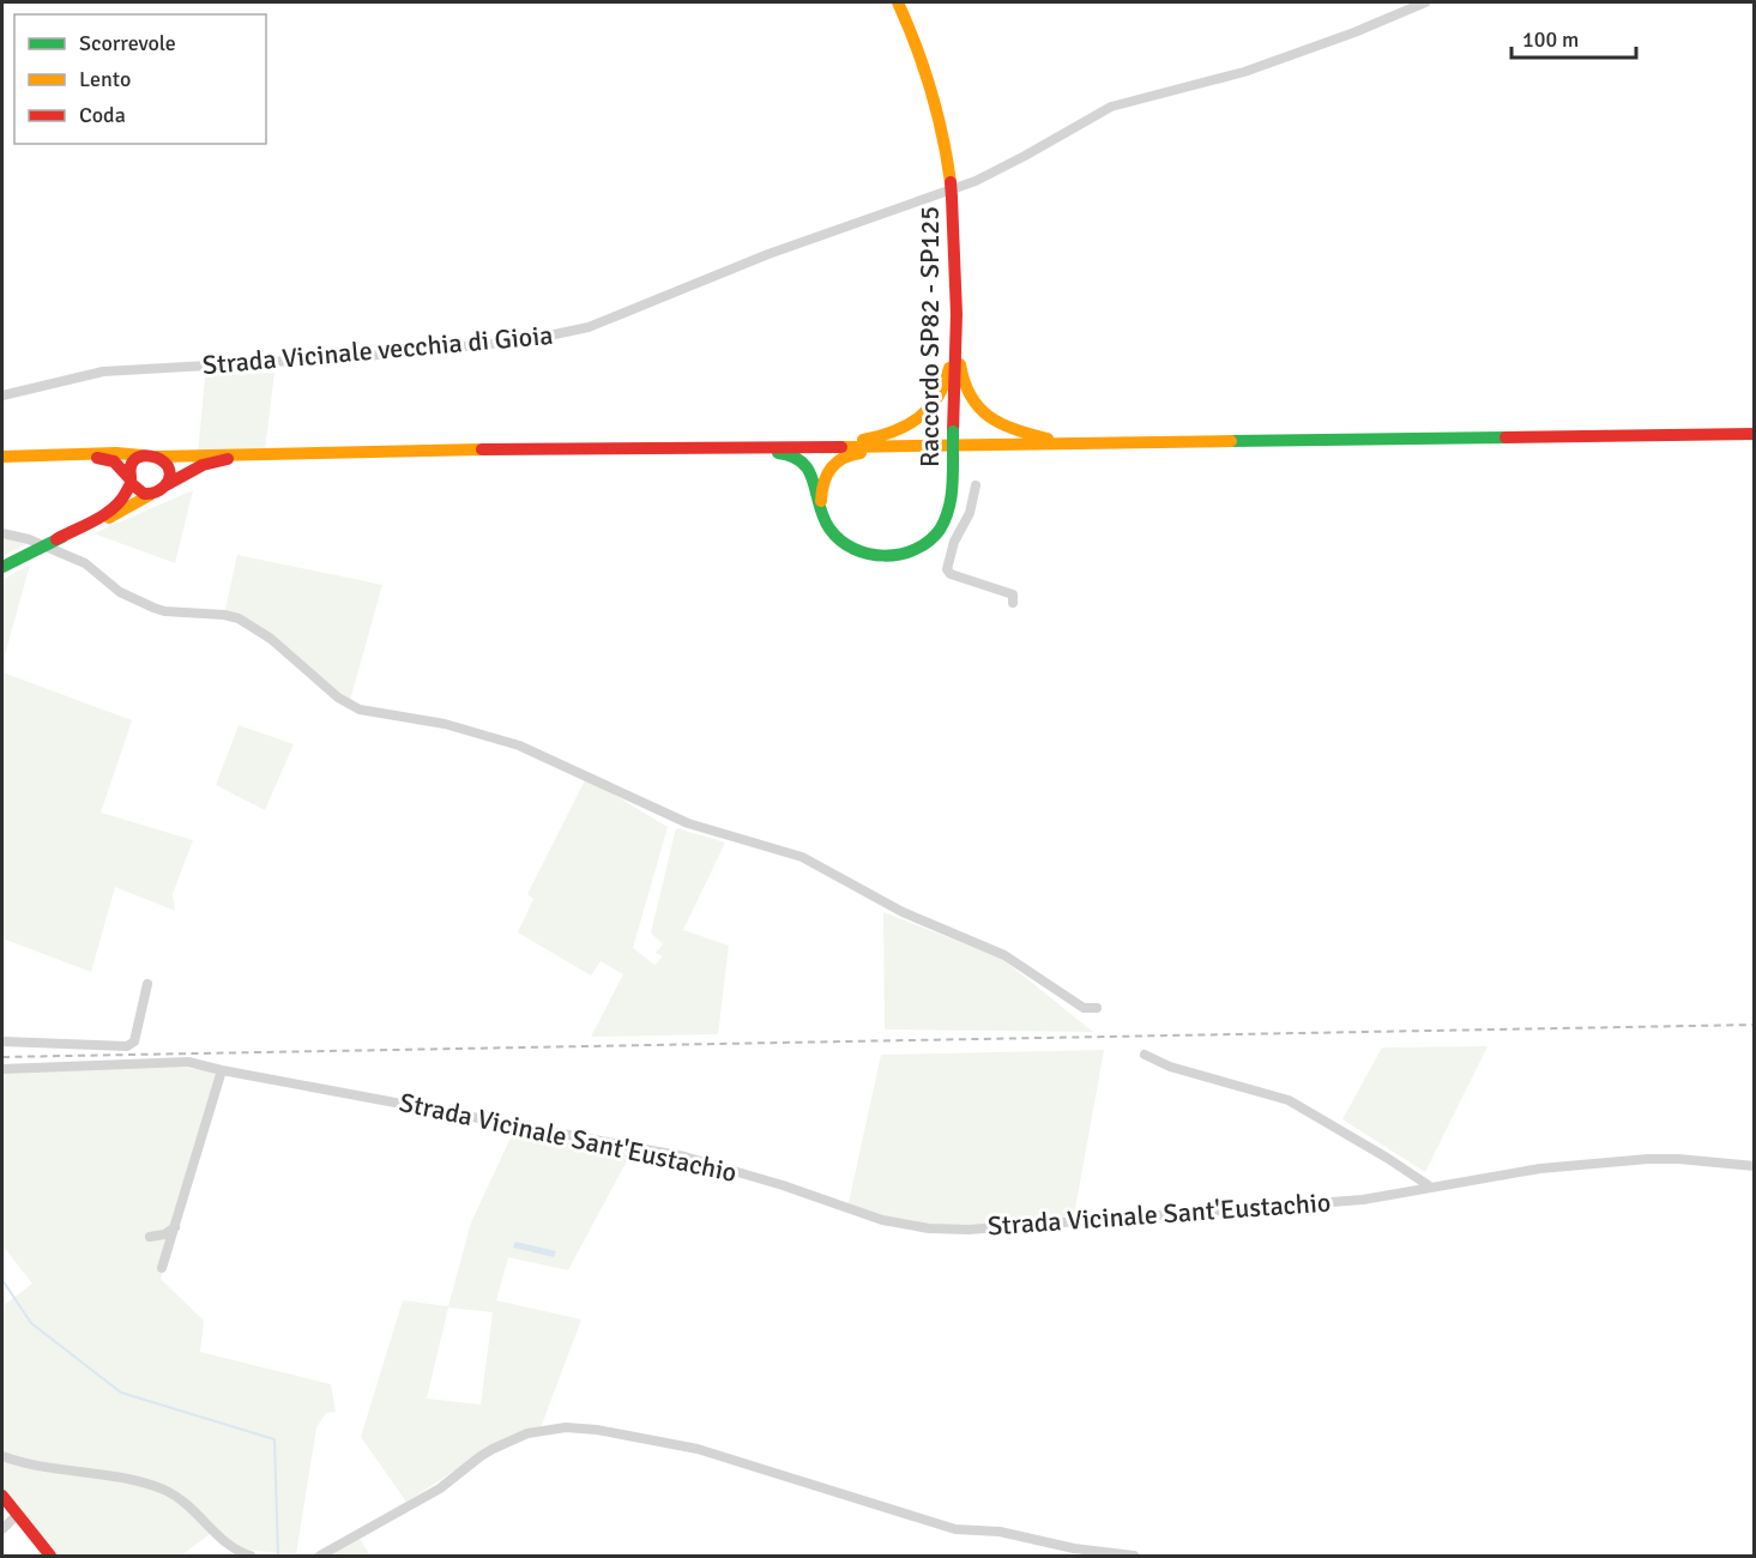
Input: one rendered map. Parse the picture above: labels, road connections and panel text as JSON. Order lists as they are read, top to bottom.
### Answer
{
  "streets": {
    "main road": ["Raccordo SP82 - SP125"],
    "street": ["Strada Vicinale vecchia di Gioia", "Strada Vicinale Sant'Eustachio"]
  },
  "legend": ["Scorrevole", "Lento", "Coda"],
  "scale_bar": "100 m"
}
